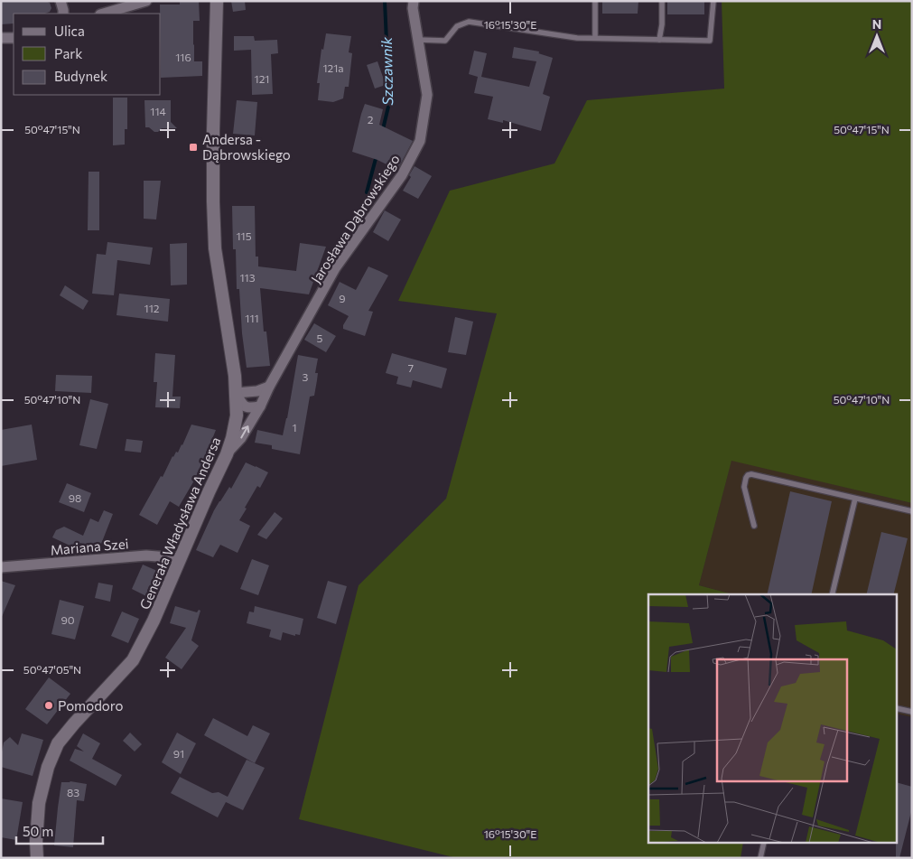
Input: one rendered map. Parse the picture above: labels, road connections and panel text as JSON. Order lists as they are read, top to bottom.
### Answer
{
  "streets": {
    "street": ["Jarosława Dąbrowskiego", "Generała Władysława Andersa", "Mariana Szei"]
  },
  "crossings": [
    ["Jarosława Dąbrowskiego", "Generała Władysława Andersa"],
    ["Generała Władysława Andersa", "Mariana Szei"]
  ],
  "water": ["Szczawnik"],
  "places": {
    "transit": ["Andersa - Dąbrowskiego"],
    "other": ["Pomodoro"]
  },
  "house_numbers": [
    "116",
    "121a",
    "121",
    "114",
    "2",
    "115",
    "113",
    "9",
    "112",
    "111",
    "5",
    "7",
    "3",
    "1",
    "98",
    "90",
    "91",
    "83"
  ],
  "legend": ["Ulica", "Park", "Budynek"],
  "scale_bar": "50 m",
  "north": "top",
  "coordinates": [
    "16°15'30\"E",
    "50°47'15\"N",
    "50°47'10\"N",
    "50°47'05\"N"
  ]
}
